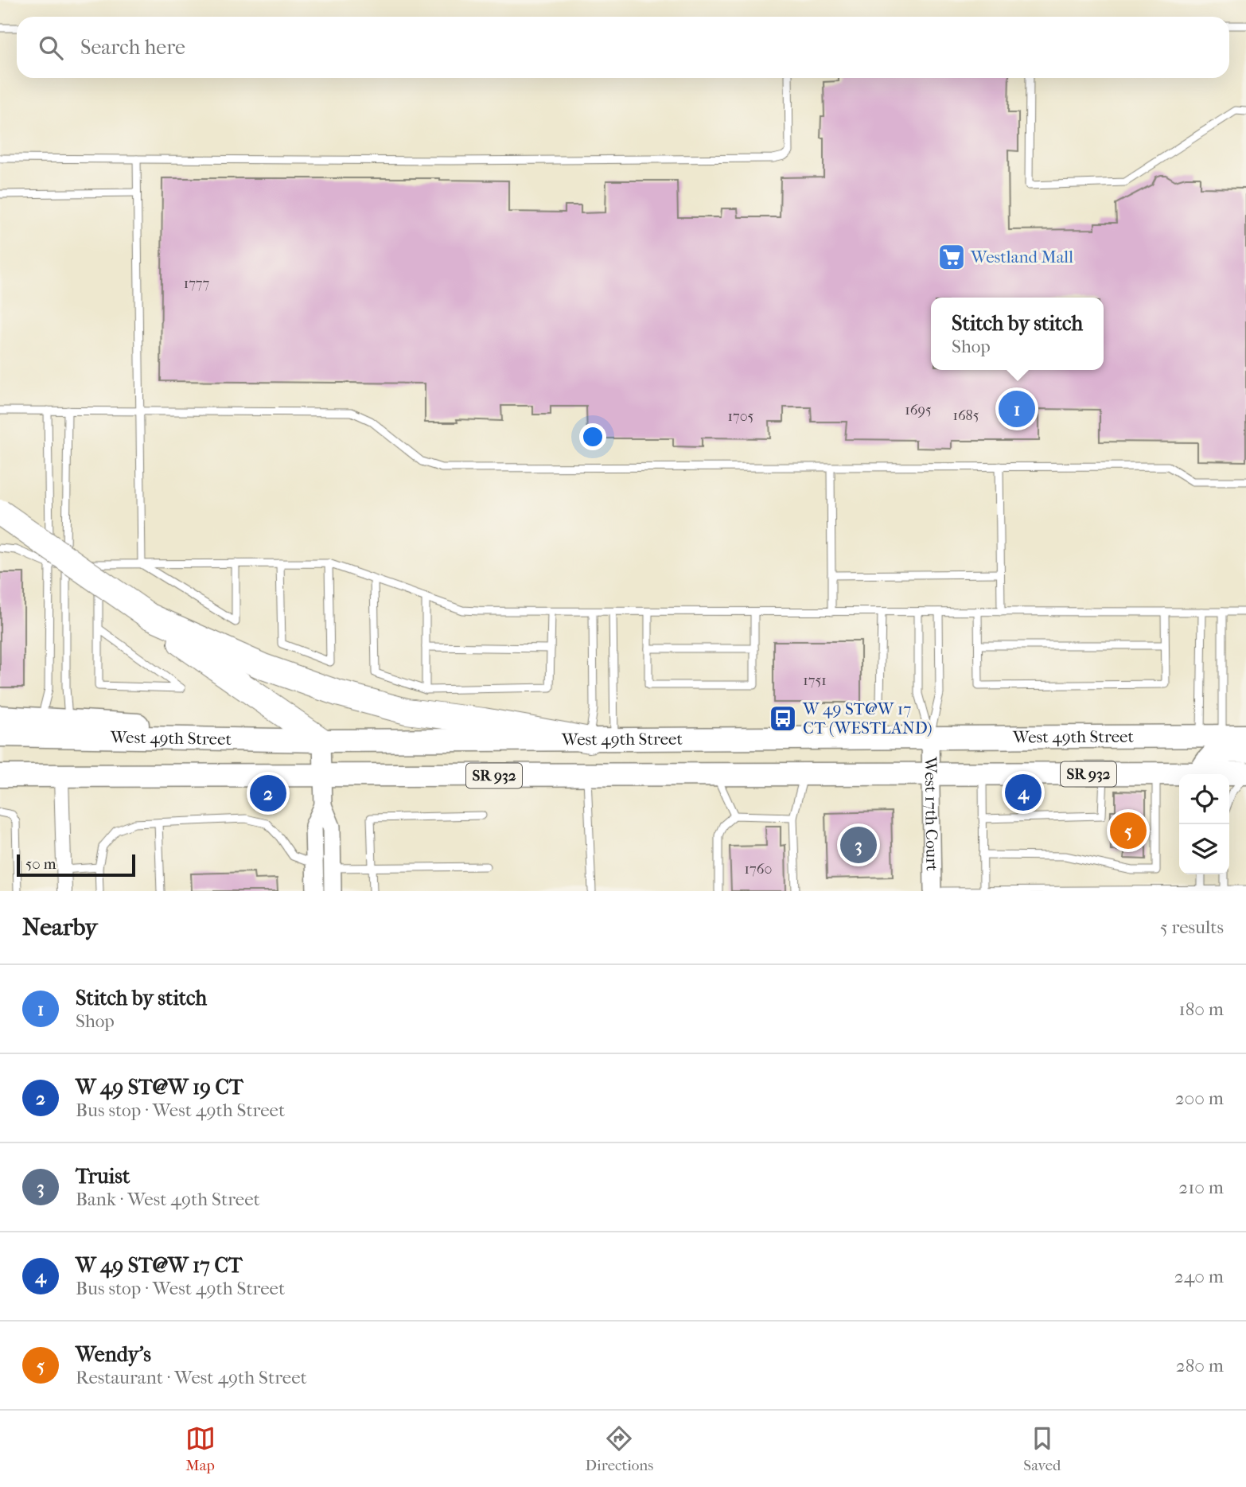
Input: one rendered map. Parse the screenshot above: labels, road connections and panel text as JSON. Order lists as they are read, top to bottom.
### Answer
{
  "streets": {
    "main road": ["West 49th Street", "SR 932"],
    "street": ["West 17th Court"]
  },
  "crossings": [
    ["West 49th Street", "West 17th Court"]
  ],
  "places": {
    "supermarket": ["Westland Mall"],
    "bus stop": ["W 49 ST@W 17 CT (WESTLAND)"]
  },
  "house_numbers": [
    "1777",
    "1695",
    "1685",
    "1705",
    "1751",
    "1760"
  ],
  "scale_bar": "50 m",
  "page": {
    "search": "Search here",
    "popup": ["Stitch by stitch", "Shop"],
    "pins": [
      "1",
      "4",
      "2",
      "5",
      "3"
    ],
    "scale": "50 m",
    "heading": ["Nearby", "5 results"],
    "list": [
      {
        "mark": "1",
        "name": "Stitch by stitch",
        "note": "Shop",
        "value": "180 m"
      },
      {
        "mark": "2",
        "name": "W 49 ST@W 19 CT",
        "note": "Bus stop · West 49th Street",
        "value": "200 m"
      },
      {
        "mark": "3",
        "name": "Truist",
        "note": "Bank · West 49th Street",
        "value": "210 m"
      },
      {
        "mark": "4",
        "name": "W 49 ST@W 17 CT",
        "note": "Bus stop · West 49th Street",
        "value": "240 m"
      },
      {
        "mark": "5",
        "name": "Wendy's",
        "note": "Restaurant · West 49th Street",
        "value": "280 m"
      }
    ],
    "nav": ["Map", "Directions", "Saved"]
  }
}
